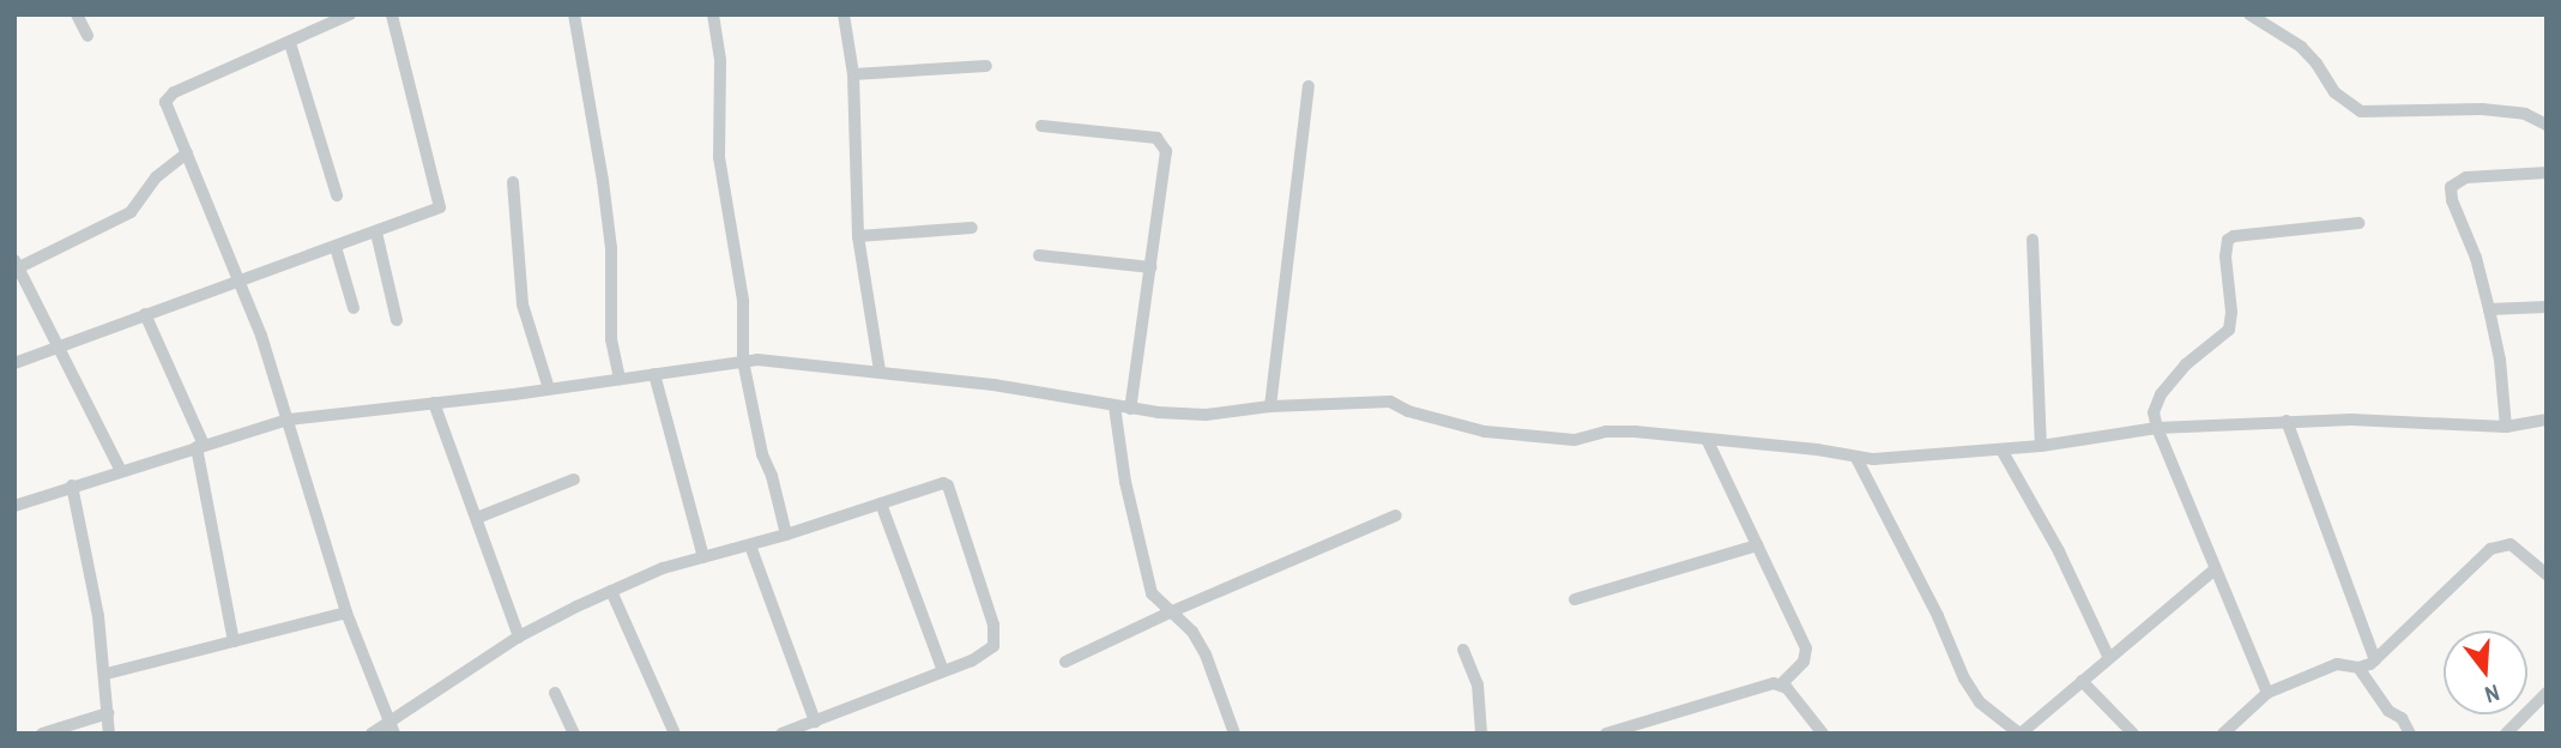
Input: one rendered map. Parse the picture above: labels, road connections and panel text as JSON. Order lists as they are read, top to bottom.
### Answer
{
  "north": "bottom"
}
